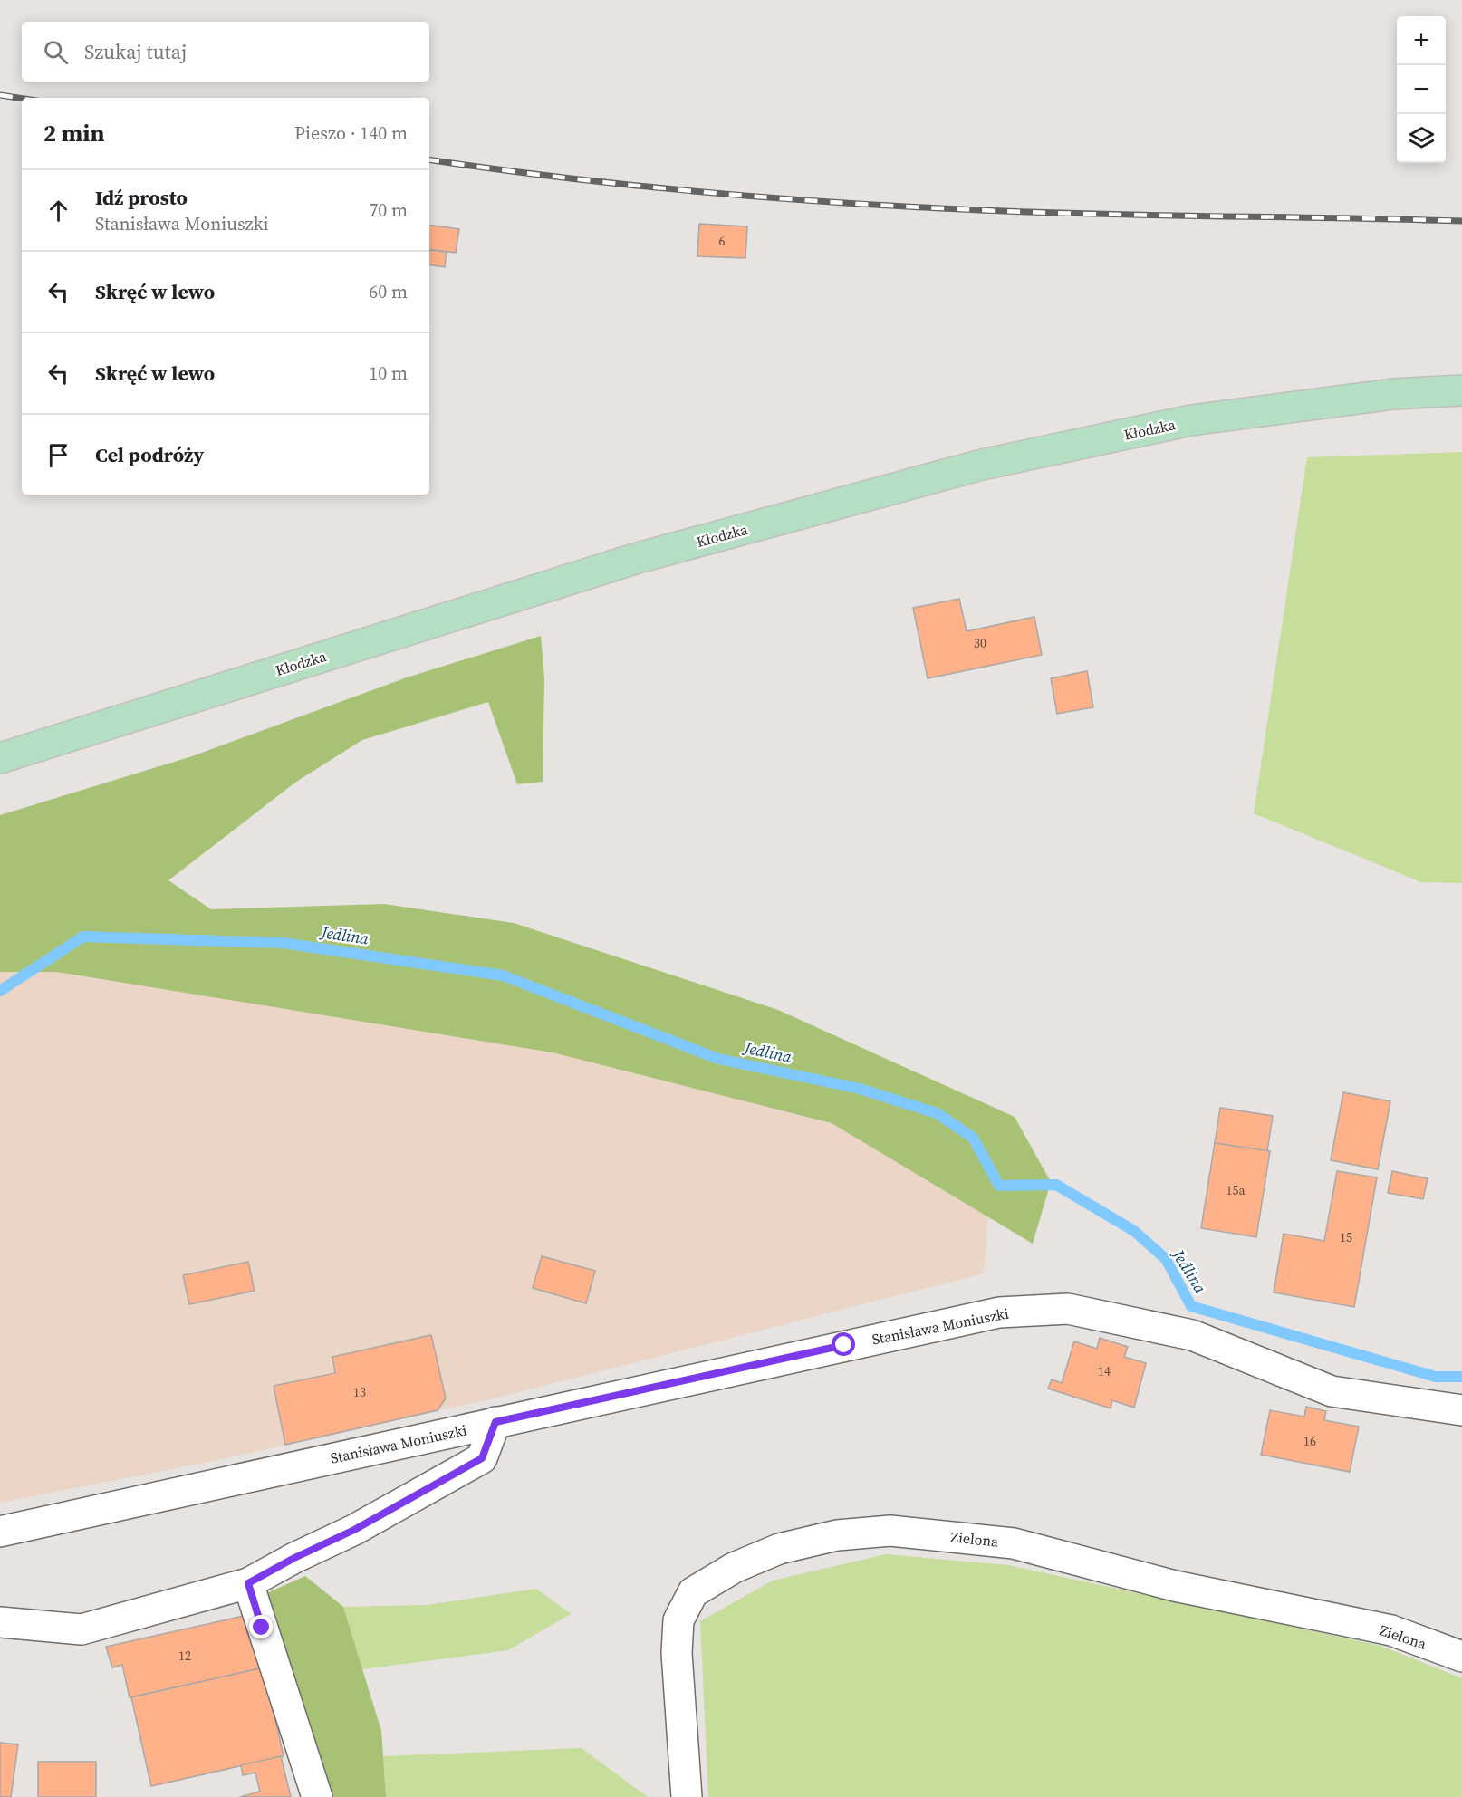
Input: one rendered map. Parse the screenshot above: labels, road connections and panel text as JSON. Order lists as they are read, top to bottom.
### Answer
{
  "streets": {
    "main road": ["Kłodzka"],
    "street": ["Stanisława Moniuszki", "Zielona"]
  },
  "water": ["Jedlina"],
  "house_numbers": [
    "6",
    "30",
    "15a",
    "15",
    "14",
    "13",
    "16",
    "12"
  ],
  "page": {
    "map_buttons": ["+", "−"],
    "search": "Szukaj tutaj",
    "heading": ["2 min", "Pieszo · 140 m"],
    "list": [
      ["Idź prosto", "Stanisława Moniuszki", "70 m"],
      ["Skręć w lewo", "60 m"],
      ["Skręć w lewo", "10 m"],
      "Cel podróży"
    ]
  }
}
